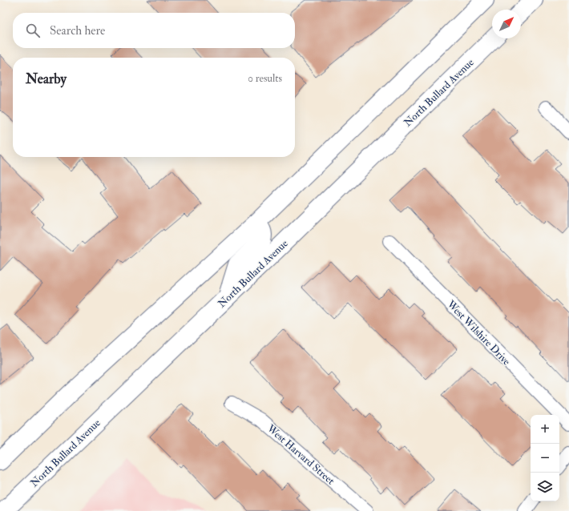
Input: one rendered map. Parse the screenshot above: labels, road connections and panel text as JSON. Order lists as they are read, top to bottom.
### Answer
{
  "streets": {
    "main road": ["North Bullard Avenue"],
    "street": ["West Wilshire Drive", "West Harvard Street"]
  },
  "north": "top right",
  "page": {
    "search": "Search here",
    "heading": ["Nearby", "0 results"],
    "map_buttons": ["+", "−"]
  }
}
